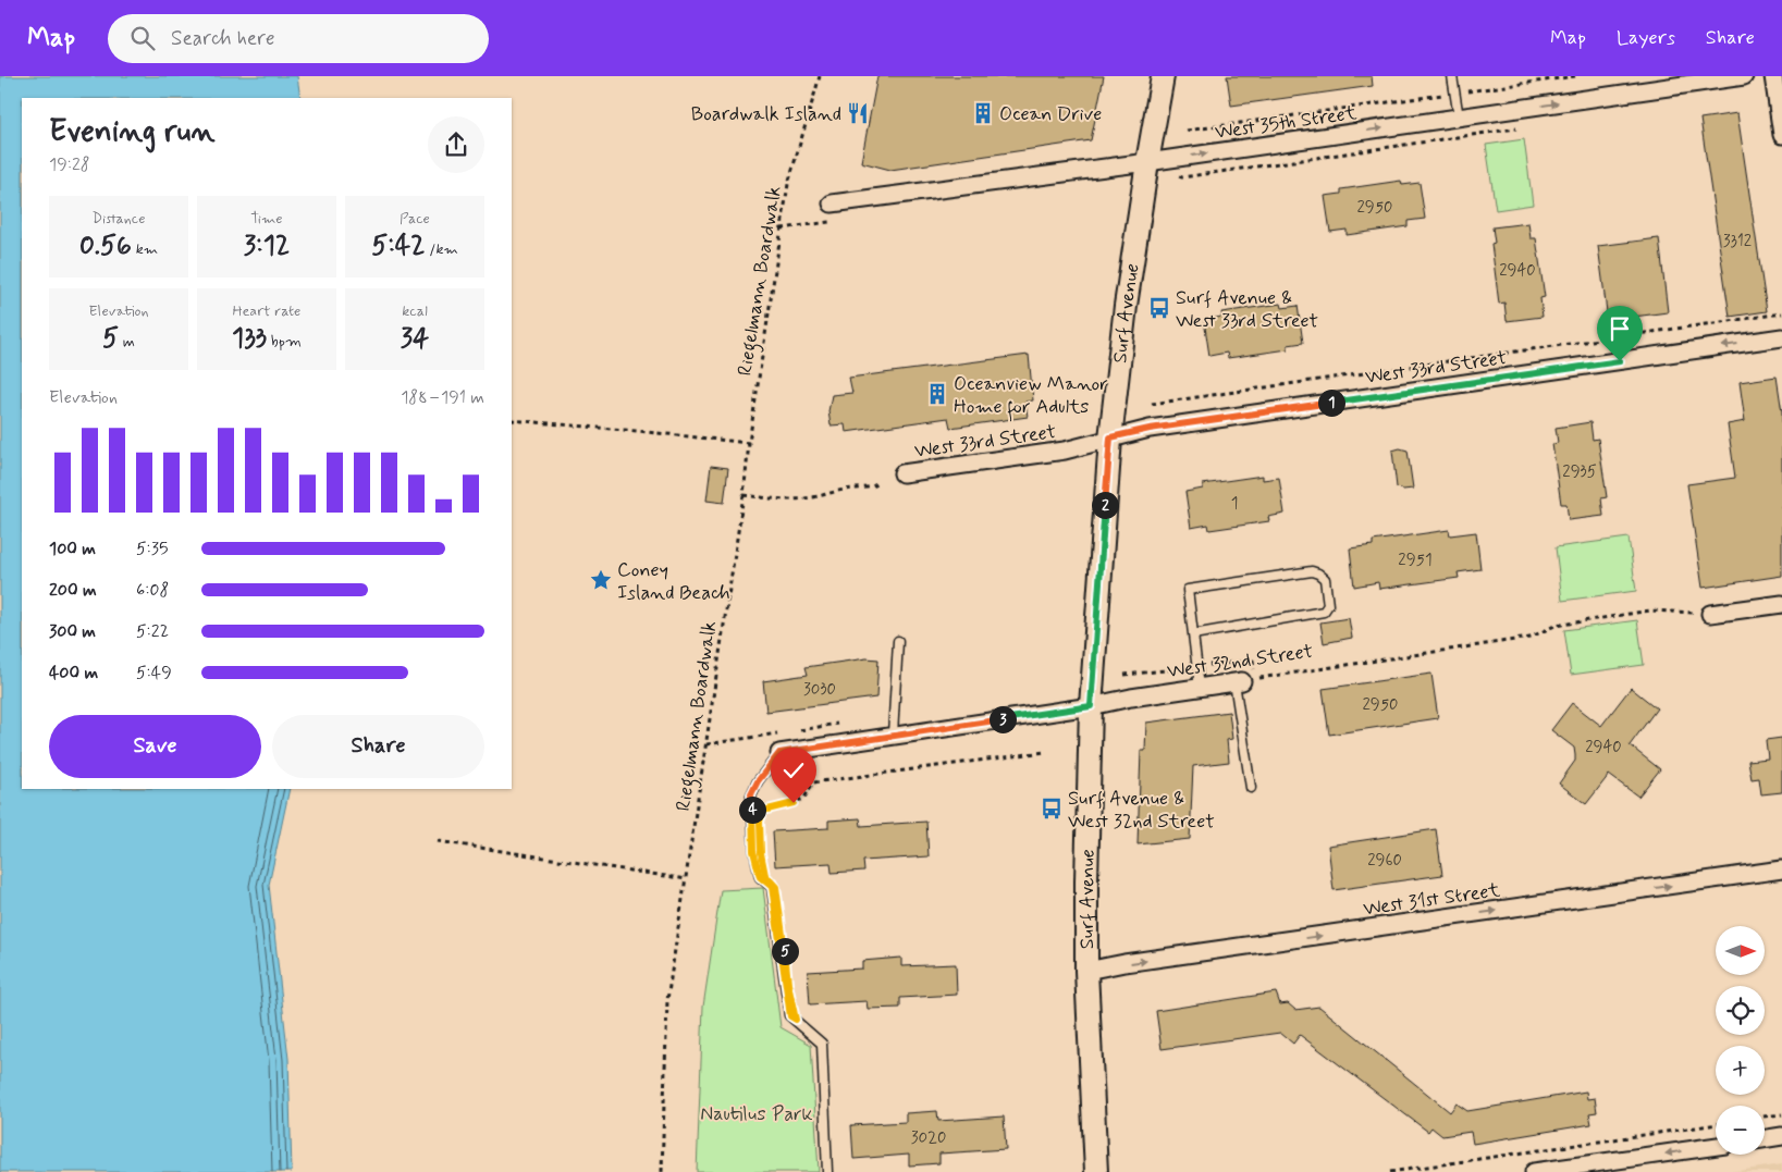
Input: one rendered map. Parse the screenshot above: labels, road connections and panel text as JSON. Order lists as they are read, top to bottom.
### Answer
{
  "streets": {
    "main road": ["Surf Avenue"],
    "street": [
      "West 35th Street",
      "West 33rd Street",
      "West 32nd Street",
      "West 31st Street"
    ],
    "path": ["Riegelmann Boardwalk"]
  },
  "crossings": [
    ["West 35th Street", "Surf Avenue"],
    ["Surf Avenue", "West 33rd Street"],
    ["Surf Avenue", "West 32nd Street"],
    ["Surf Avenue", "West 31st Street"]
  ],
  "one_way": ["West 35th Street", "West 33rd Street", "West 31st Street"],
  "parks": ["Nautilus Park"],
  "places": {
    "restaurant": ["Boardwalk Island"],
    "building": ["Ocean Drive", "Oceanview Manor Home for Adults"],
    "bus stop": ["Surf Avenue & West 33rd Street", "Surf Avenue & West 32nd Street"],
    "place": ["Coney Island Beach"]
  },
  "house_numbers": [
    "2950",
    "3312",
    "2940",
    "2935",
    "1",
    "2951",
    "3030",
    "2950",
    "2940",
    "2960",
    "3020"
  ],
  "north": "right",
  "page": {
    "header": "Map",
    "search": "Search here",
    "nav": ["Map", "Layers", "Share"],
    "heading": ["Evening run", "19:28"],
    "stats": [
      ["Distance", "0.56 km"],
      ["Time", "3:12"],
      ["Pace", "5:42 /km"],
      ["Elevation", "5 m"],
      ["Heart rate", "133 bpm"],
      ["kcal", "34"]
    ],
    "chart": ["Elevation", "188–191 m"],
    "pins": [
      "1",
      "2",
      "3",
      "4",
      "5"
    ],
    "list": [
      {
        "name": "100 m",
        "note": "5:35"
      },
      {
        "name": "200 m",
        "note": "6:08"
      },
      {
        "name": "300 m",
        "note": "5:22"
      },
      {
        "name": "400 m",
        "note": "5:49"
      }
    ],
    "buttons": ["Save", "Share"],
    "map_buttons": ["+", "−"]
  }
}
